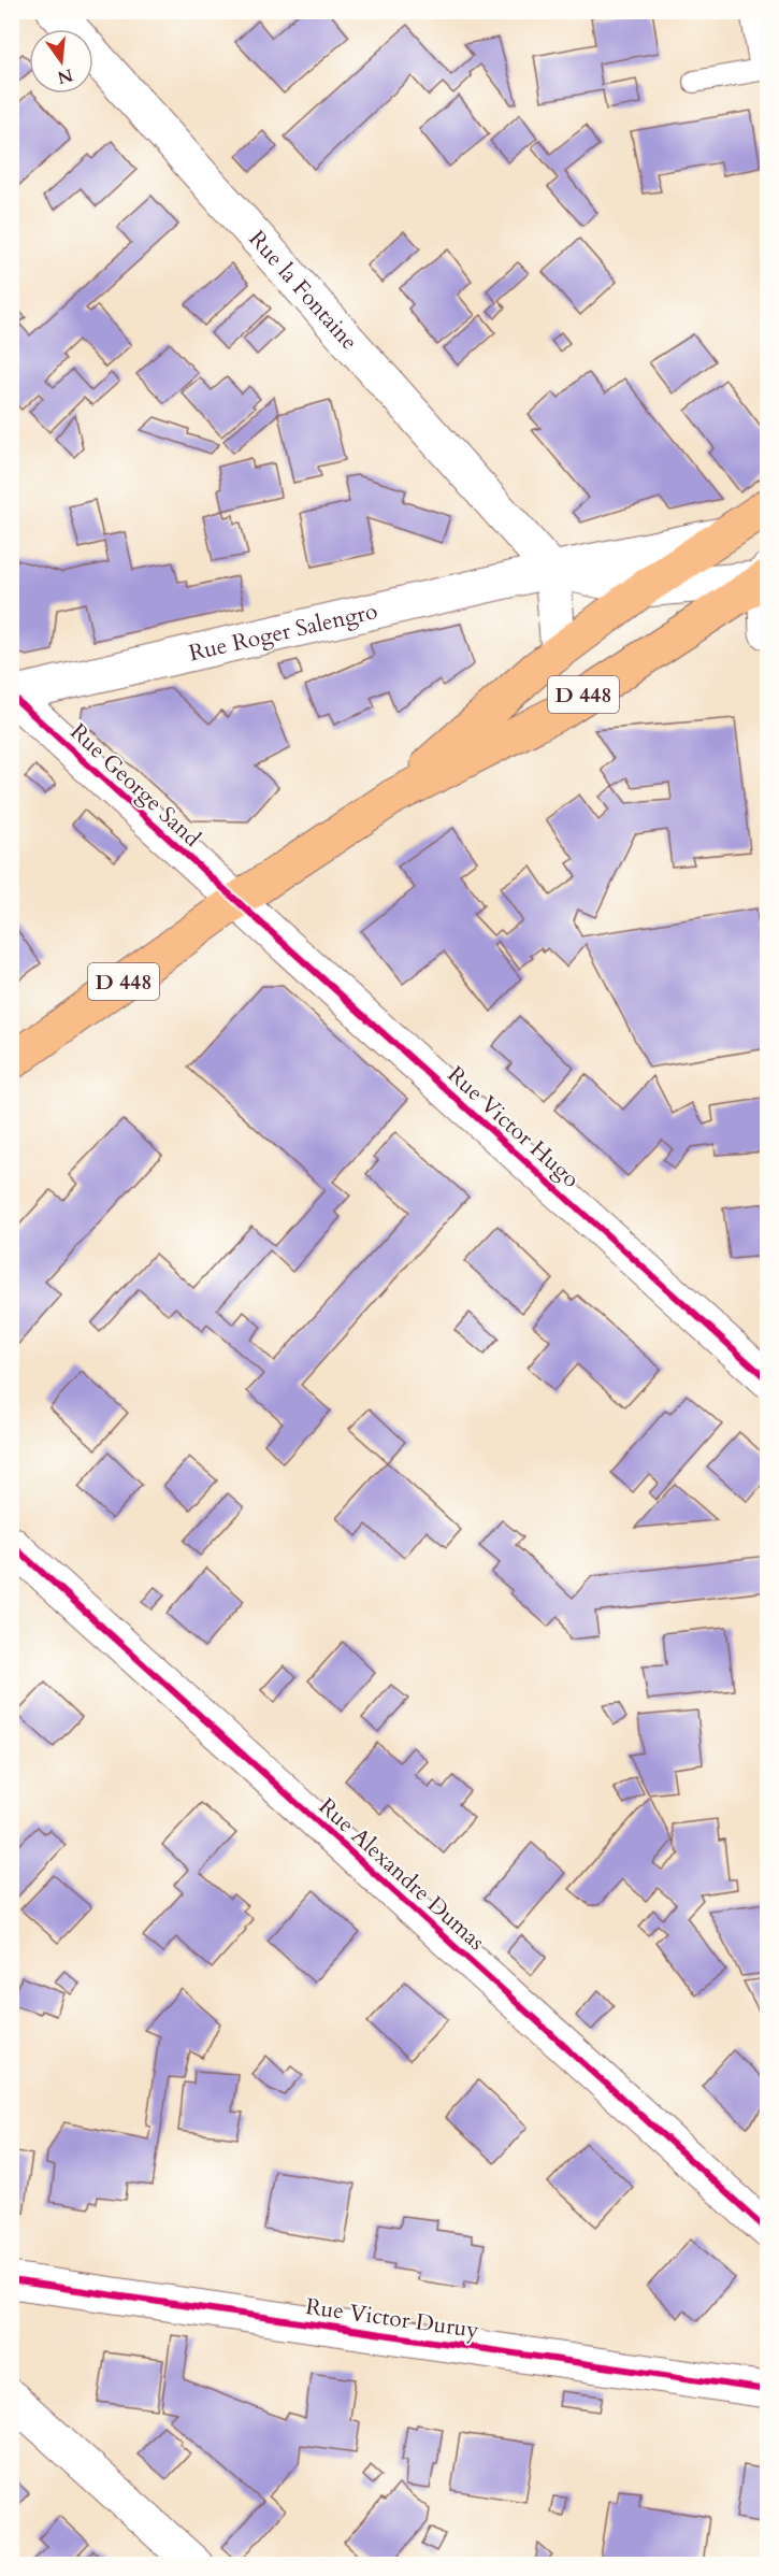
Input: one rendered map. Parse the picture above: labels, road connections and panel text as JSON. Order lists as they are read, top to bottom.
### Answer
{
  "streets": {
    "main road": ["D 448"],
    "street": [
      "Rue la Fontaine",
      "Rue Roger Salengro",
      "Rue George Sand",
      "Rue Victor Hugo",
      "Rue Alexandre Dumas",
      "Rue Victor Duruy"
    ]
  },
  "crossings": [
    ["Rue la Fontaine", "Rue Roger Salengro"],
    ["Rue Roger Salengro", "D 448"],
    ["Rue Roger Salengro", "Rue George Sand"],
    ["D 448", "Rue George Sand"],
    ["D 448", "Rue Victor Hugo"],
    ["Rue George Sand", "Rue Victor Hugo"]
  ],
  "north": "bottom"
}
